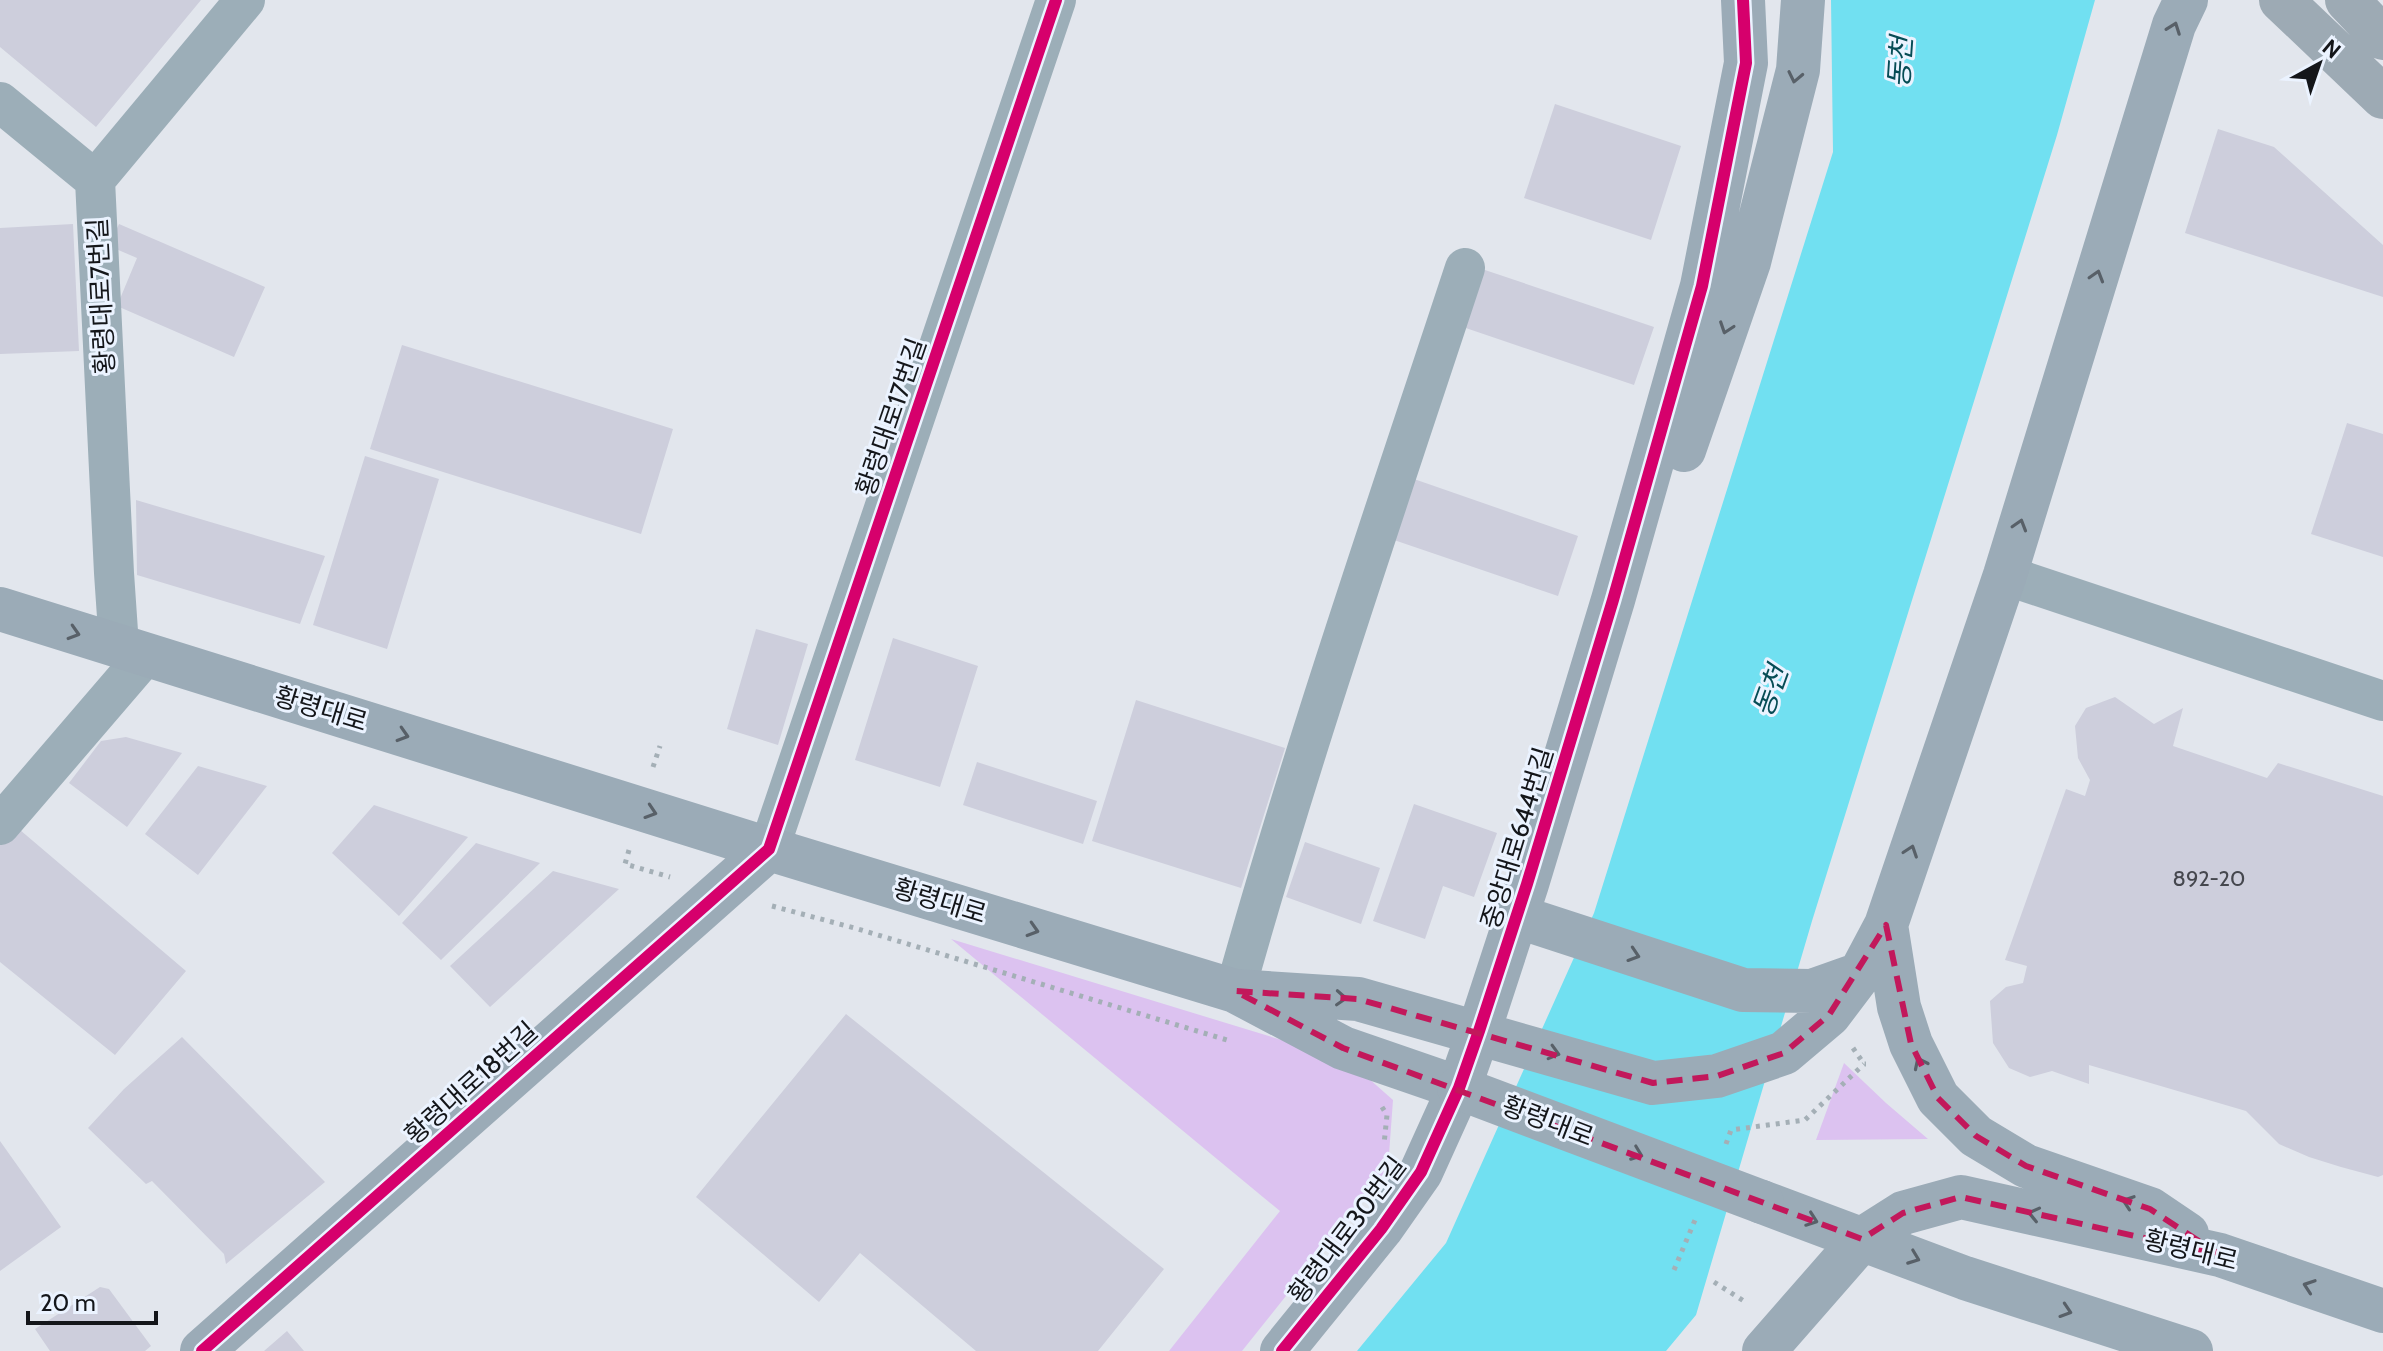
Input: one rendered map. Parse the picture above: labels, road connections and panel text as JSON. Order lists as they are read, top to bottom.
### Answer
{
  "streets": {
    "main road": [
      "황령대로",
      "중앙대로644번길",
      "황령대로18번길",
      "황령대로30번길"
    ],
    "street": ["황령대로7번길", "황령대로17번길"]
  },
  "crossings": [
    ["황령대로7번길", "황령대로"],
    ["황령대로17번길", "황령대로"],
    ["황령대로17번길", "황령대로18번길"],
    ["황령대로", "중앙대로644번길"],
    ["황령대로", "황령대로18번길"],
    ["황령대로", "황령대로30번길"],
    ["중앙대로644번길", "황령대로30번길"]
  ],
  "water": ["동천"],
  "house_numbers": ["892-20"],
  "scale_bar": "20 m",
  "north": "top right"
}
